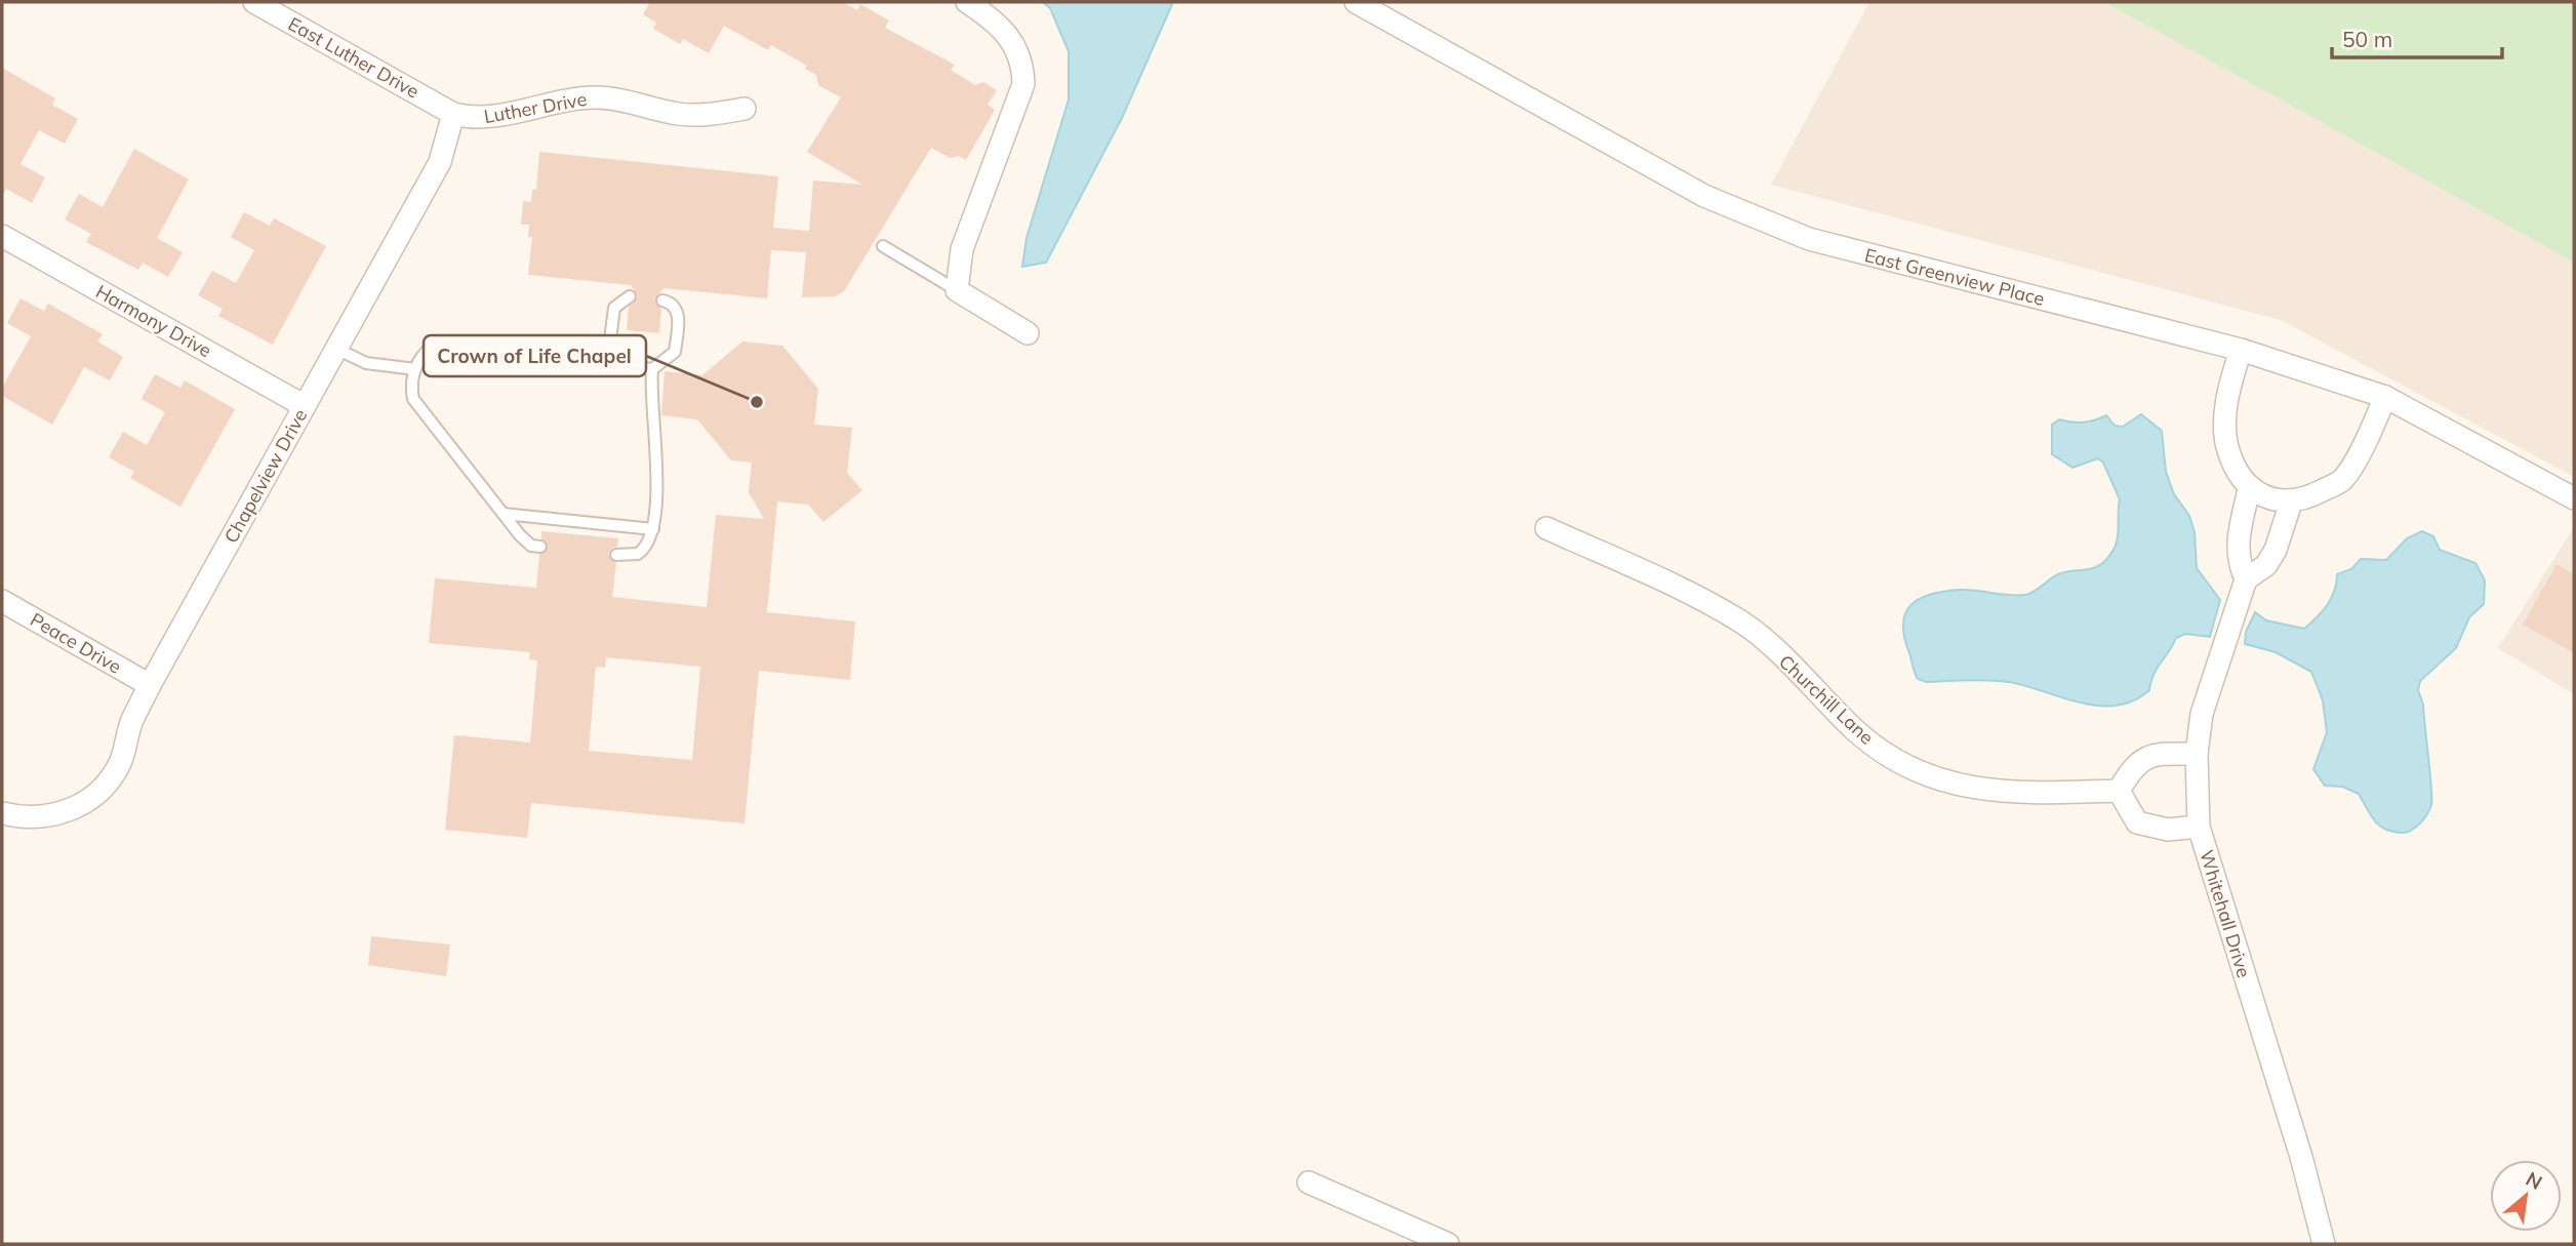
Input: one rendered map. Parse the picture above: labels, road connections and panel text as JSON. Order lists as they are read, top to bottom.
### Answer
{
  "streets": {
    "street": [
      "East Luther Drive",
      "Luther Drive",
      "East Greenview Place",
      "Harmony Drive",
      "Chapelview Drive",
      "Peace Drive",
      "Churchill Lane",
      "Whitehall Drive"
    ]
  },
  "crossings": [
    ["East Luther Drive", "Luther Drive"],
    ["East Luther Drive", "Chapelview Drive"],
    ["Luther Drive", "Chapelview Drive"],
    ["Harmony Drive", "Chapelview Drive"],
    ["Chapelview Drive", "Peace Drive"],
    ["Churchill Lane", "Whitehall Drive"]
  ],
  "places": ["Crown of Life Chapel"],
  "scale_bar": "50 m",
  "north": "top right"
}
